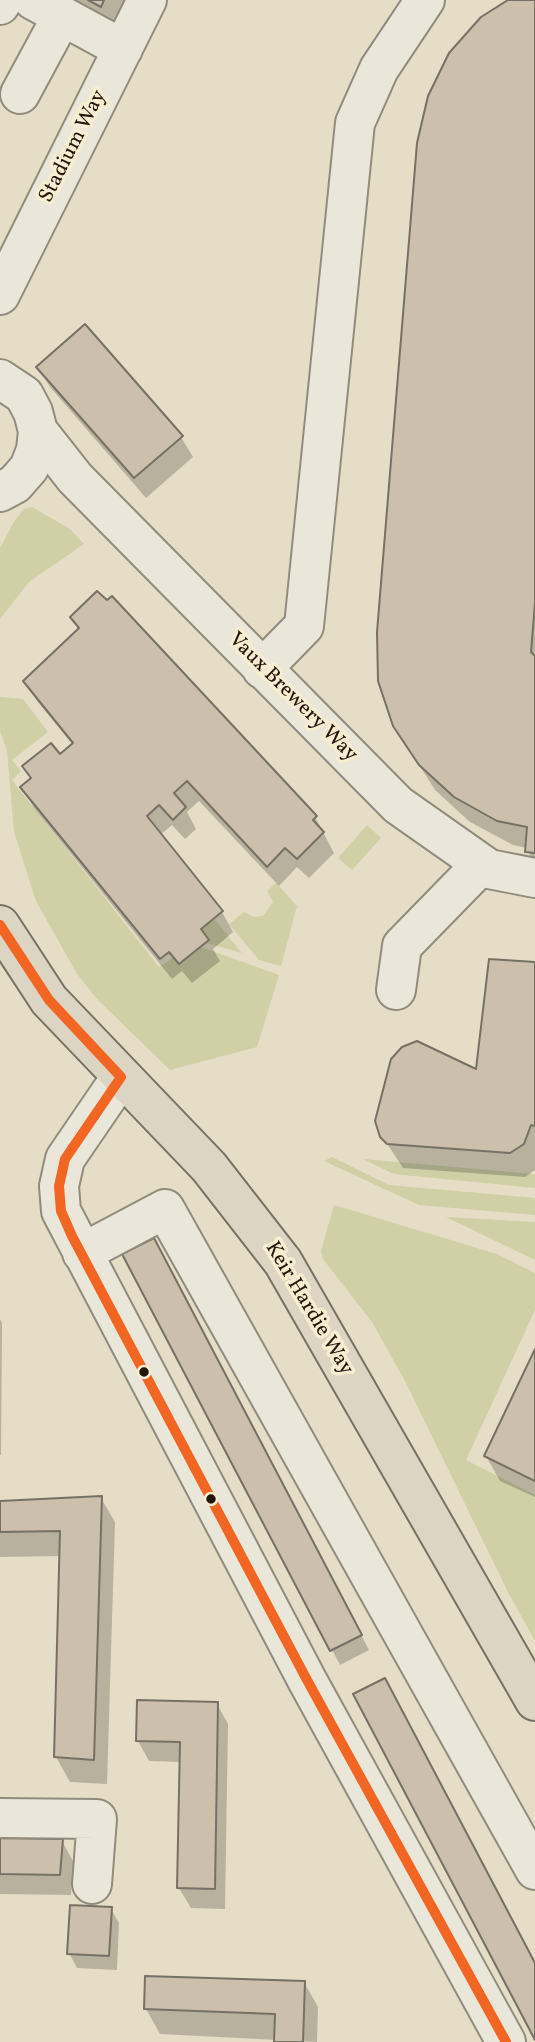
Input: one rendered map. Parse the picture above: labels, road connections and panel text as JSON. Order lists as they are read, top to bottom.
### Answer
{
  "streets": {
    "main road": ["Keir Hardie Way"],
    "street": ["Stadium Way", "Vaux Brewery Way"]
  }
}
